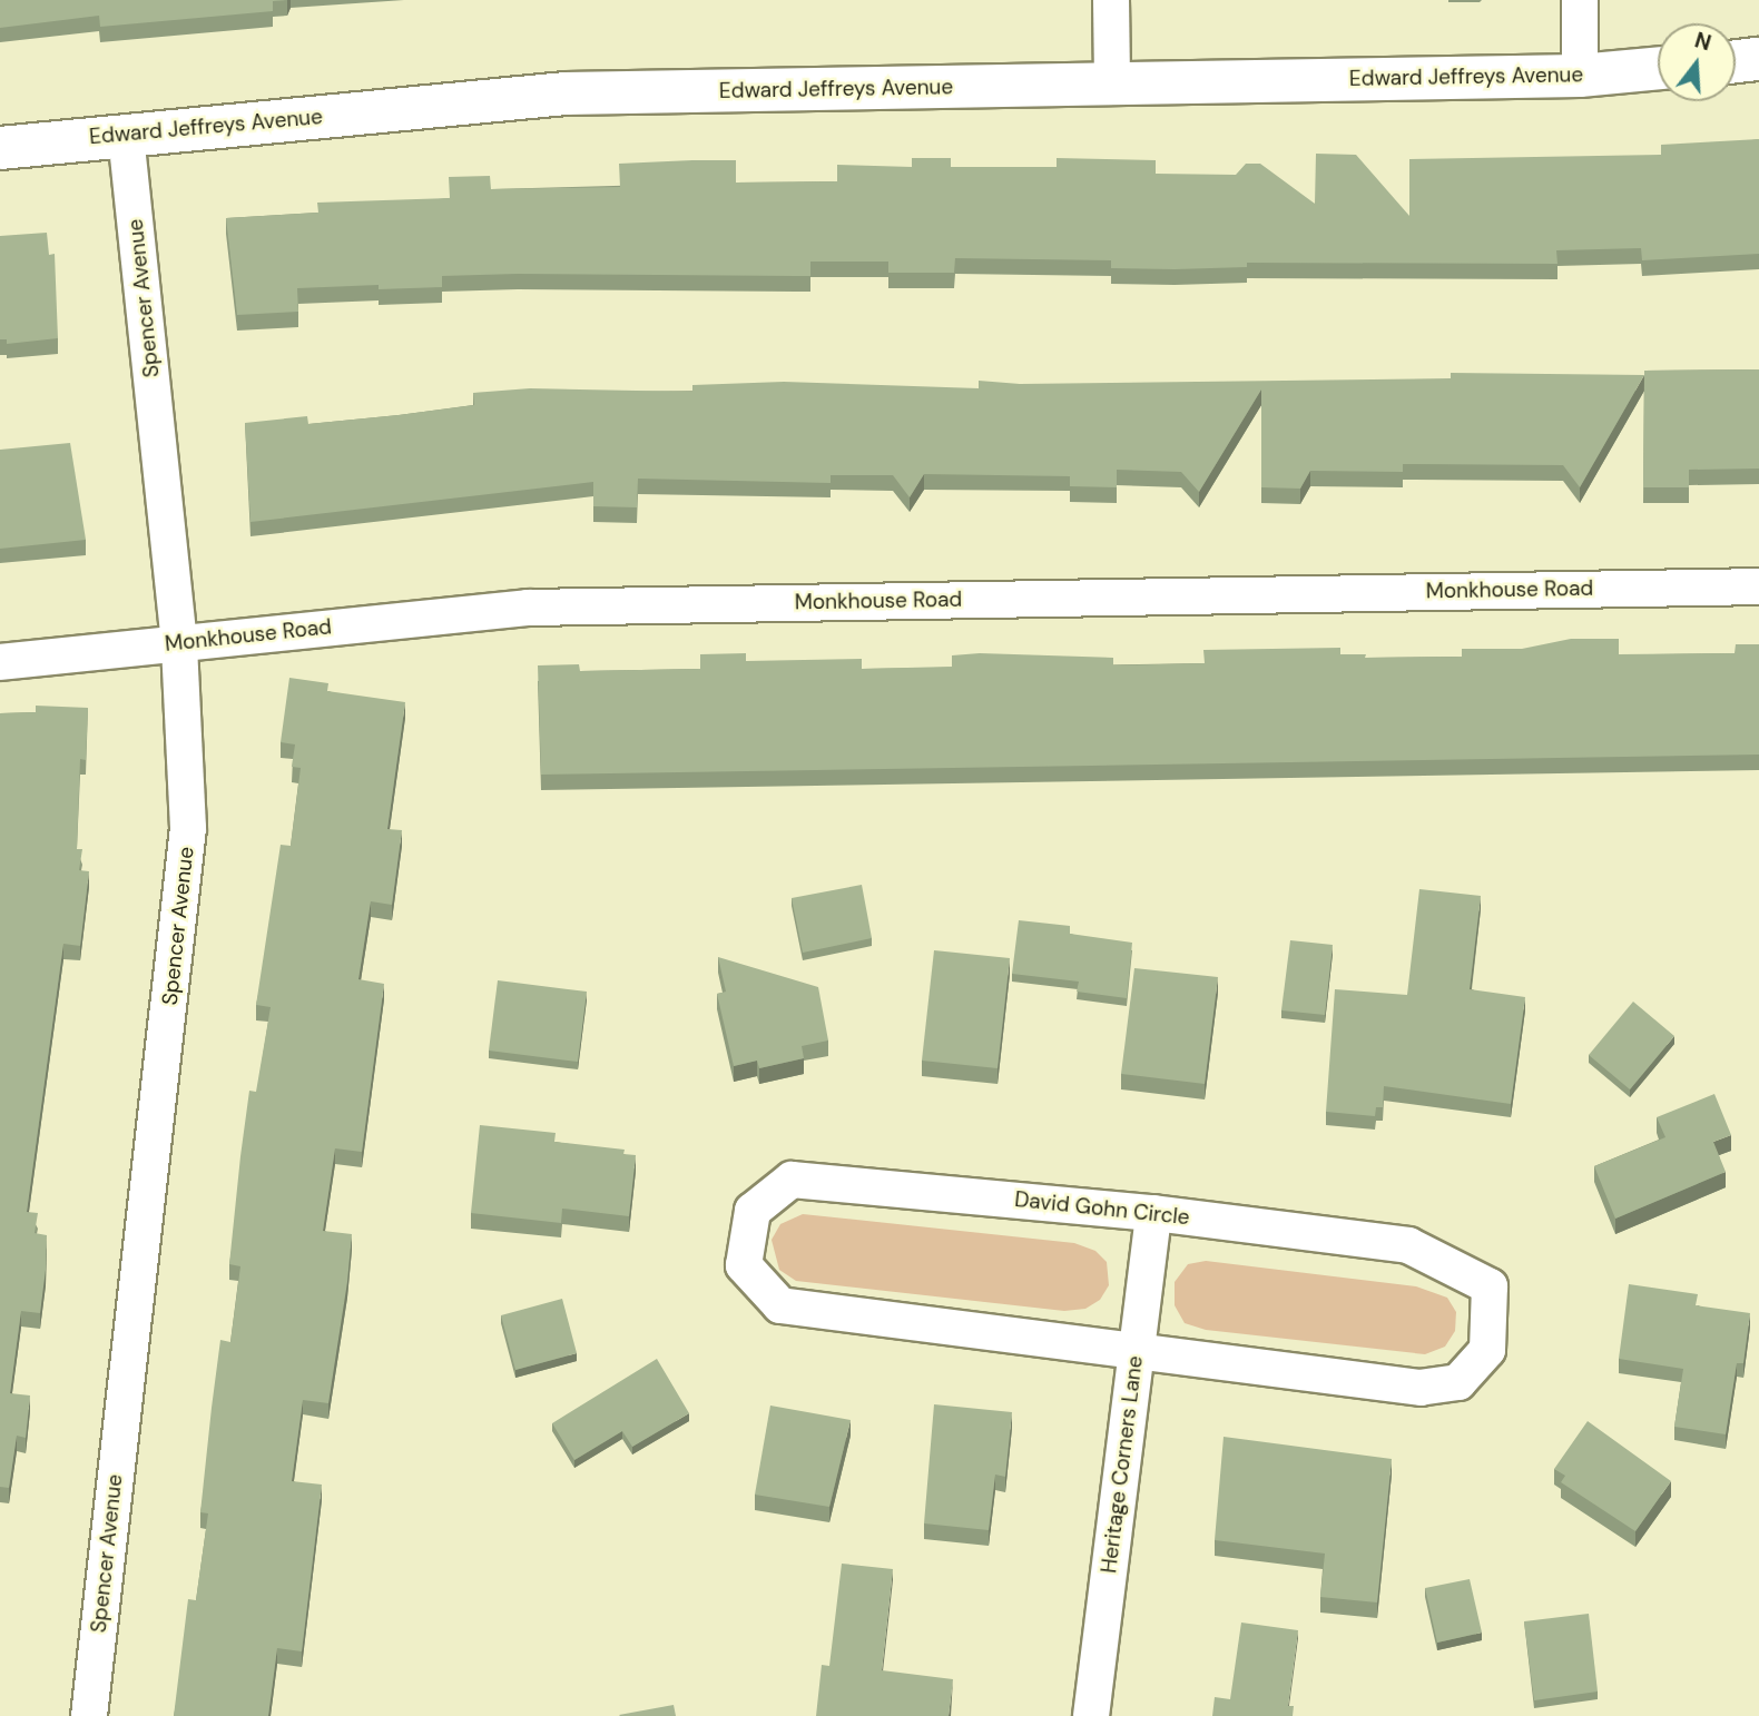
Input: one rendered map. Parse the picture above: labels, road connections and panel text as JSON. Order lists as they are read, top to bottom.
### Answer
{
  "streets": {
    "street": [
      "Edward Jeffreys Avenue",
      "Spencer Avenue",
      "Monkhouse Road",
      "David Gohn Circle",
      "Heritage Corners Lane"
    ]
  },
  "crossings": [
    ["Edward Jeffreys Avenue", "Spencer Avenue"],
    ["Spencer Avenue", "Monkhouse Road"],
    ["David Gohn Circle", "Heritage Corners Lane"]
  ],
  "north": "top"
}
